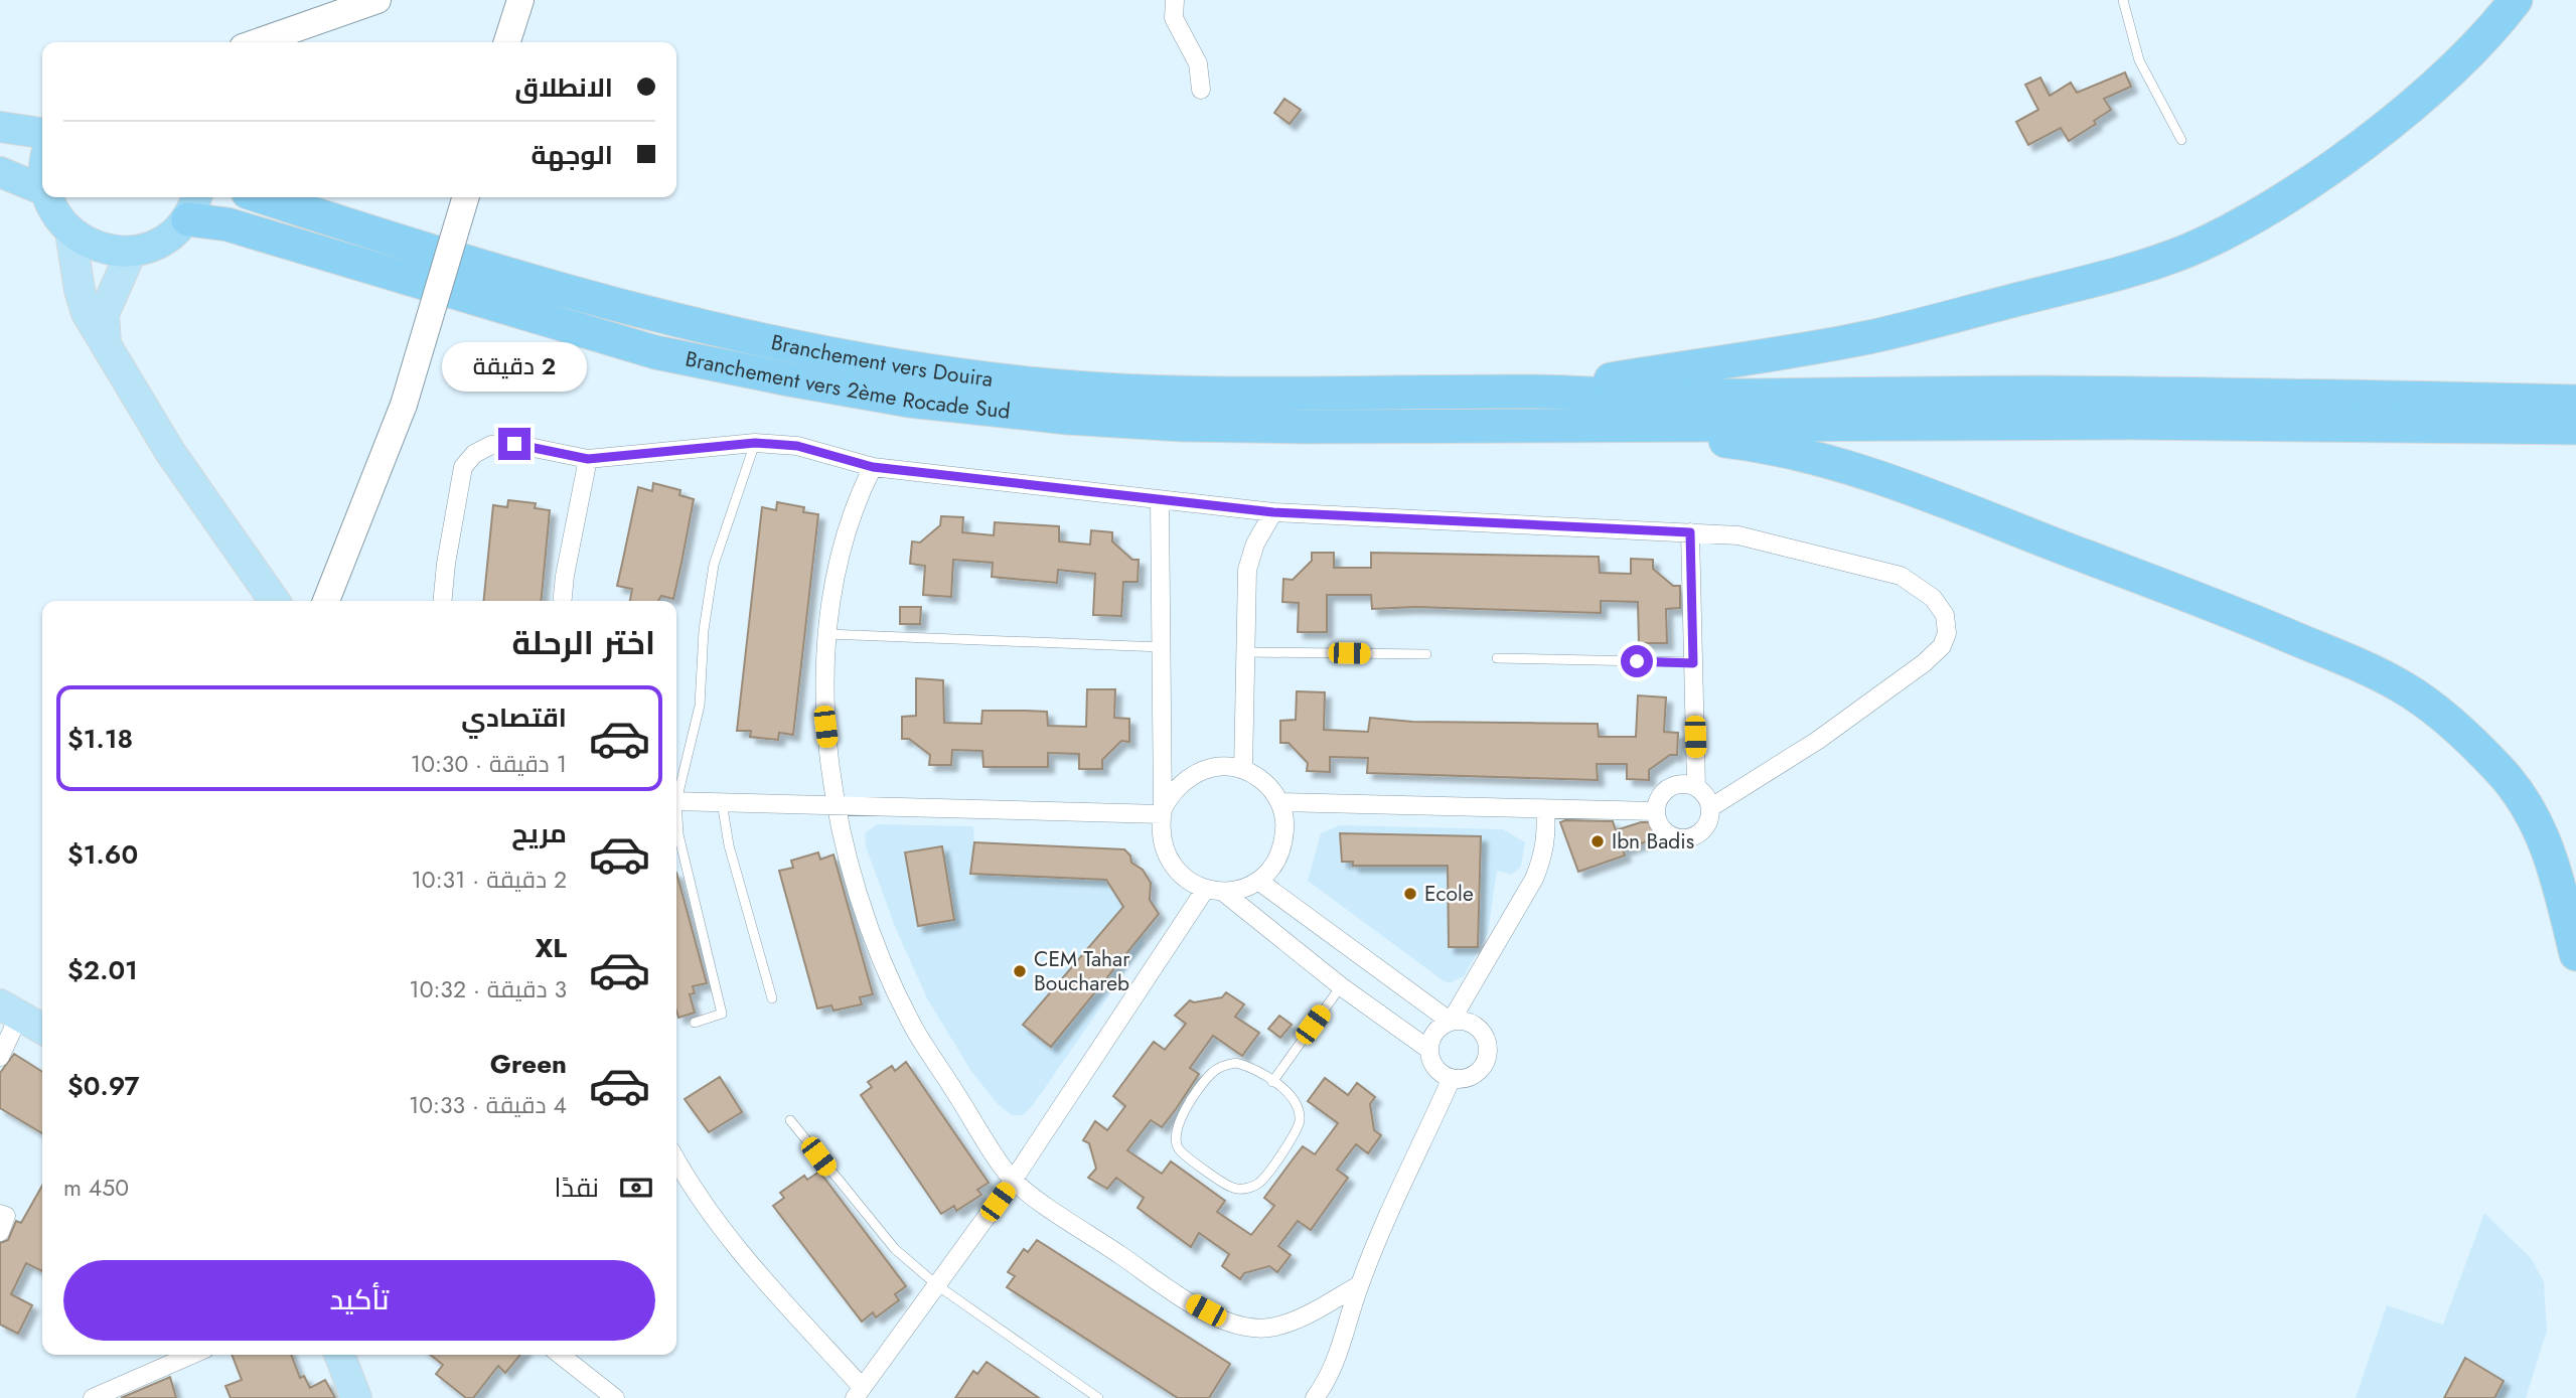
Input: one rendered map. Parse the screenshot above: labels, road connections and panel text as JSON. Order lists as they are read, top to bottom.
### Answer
{
  "streets": {
    "highway": ["Branchement vers Douira", "Branchement vers 2ème Rocade Sud"]
  },
  "places": ["Ibn Badis", "Ecole", "CEM Tahar Bouchareb"],
  "page": {
    "banner": ["الانطلاق", "الوجهة"],
    "bubble": "2 دقيقة",
    "heading": "اختر الرحلة",
    "list": [
      {
        "name": "اقتصادي",
        "note": "1 دقيقة · 10:30",
        "value": "$1.18"
      },
      {
        "name": "مريح",
        "note": "2 دقيقة · 10:31",
        "value": "$1.60"
      },
      {
        "name": "XL",
        "note": "3 دقيقة · 10:32",
        "value": "$2.01"
      },
      {
        "name": "Green",
        "note": "4 دقيقة · 10:33",
        "value": "$0.97"
      }
    ],
    "pay": ["نقدًا", "450 m"],
    "buttons": "تأكيد"
  }
}
